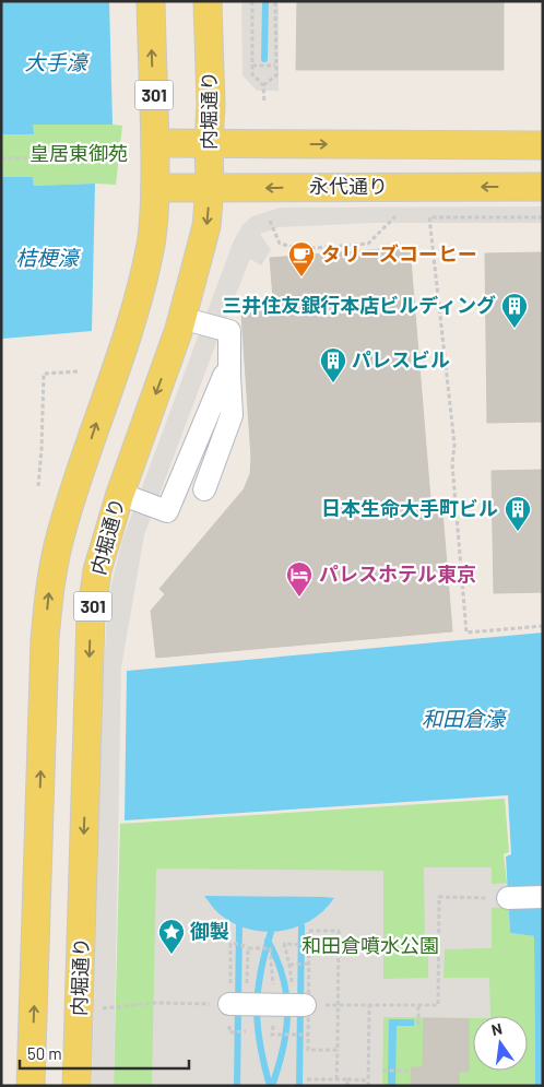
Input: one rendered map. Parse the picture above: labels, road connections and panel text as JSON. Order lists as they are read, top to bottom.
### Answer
{
  "streets": {
    "main road": ["301", "内堀通り", "永代通り"]
  },
  "crossings": [
    ["301", "永代通り"],
    ["内堀通り", "永代通り"]
  ],
  "water": ["大手濠", "桔梗濠", "和田倉濠"],
  "parks": ["皇居東御苑", "和田倉噴水公園"],
  "places": {
    "cafe": ["タリーズコーヒー"],
    "building": ["三井住友銀行本店ビルディング", "パレスビル", "日本生命大手町ビル"],
    "hotel": ["パレスホテル東京"],
    "place": ["御製"]
  },
  "scale_bar": "50 m",
  "north": "top"
}
